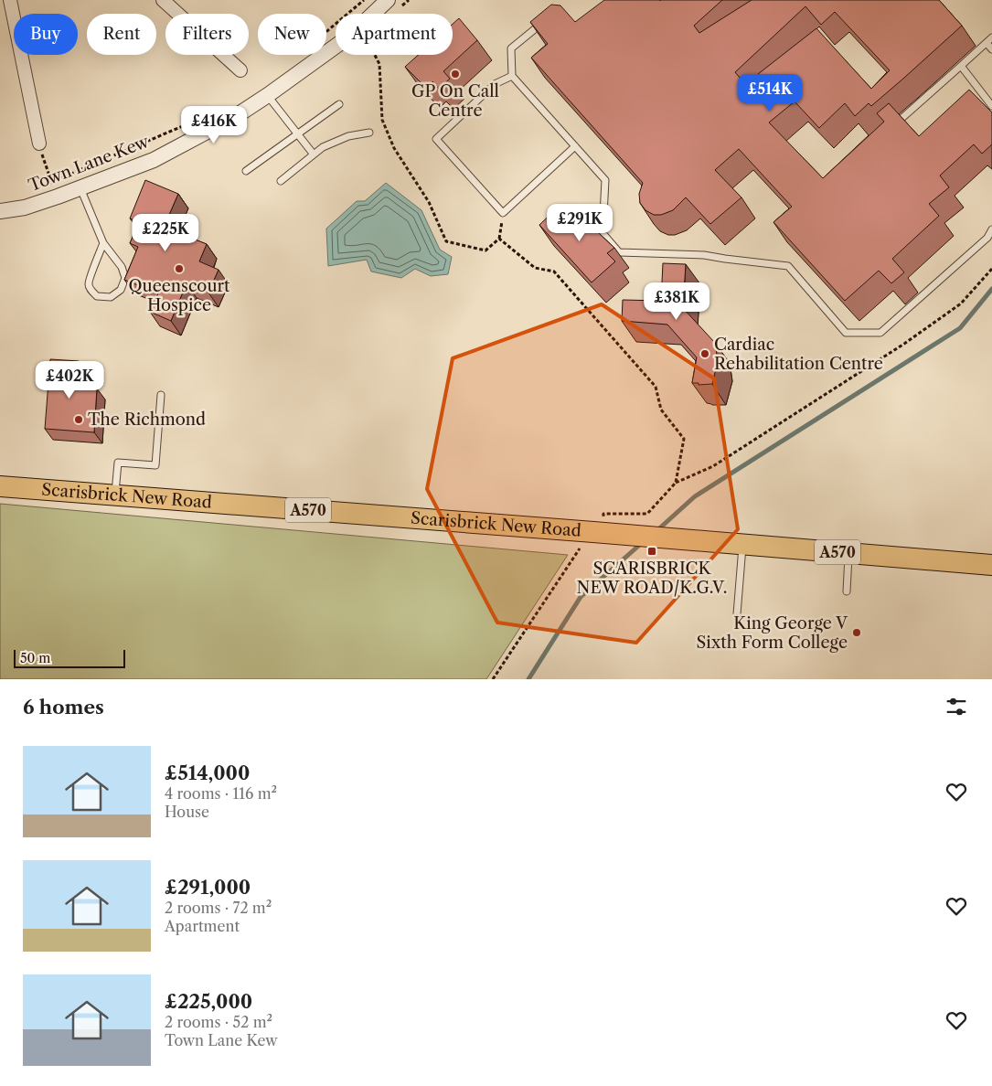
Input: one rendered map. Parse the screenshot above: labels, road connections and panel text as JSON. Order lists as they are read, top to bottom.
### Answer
{
  "streets": {
    "highway": ["Scarisbrick New Road", "A570"],
    "street": ["Town Lane Kew"]
  },
  "places": {
    "other": [
      "GP On Call Centre",
      "Queenscourt Hospice",
      "Cardiac Rehabilitation Centre",
      "The Richmond",
      "King George V Sixth Form College"
    ],
    "transit": ["SCARISBRICK NEW ROAD/K.G.V."]
  },
  "scale_bar": "50 m",
  "page": {
    "chip": [
      "Buy",
      "Rent",
      "Filters",
      "New",
      "Apartment"
    ],
    "price": [
      "£514K",
      "£416K",
      "£291K",
      "£225K",
      "£381K",
      "£402K"
    ],
    "scale": "50 m",
    "heading": "6 homes",
    "list": [
      {
        "name": "£514,000",
        "note": "4 rooms · 116 m² · House"
      },
      {
        "name": "£291,000",
        "note": "2 rooms · 72 m² · Apartment"
      },
      {
        "name": "£225,000",
        "note": "2 rooms · 52 m² · Town Lane Kew"
      }
    ]
  }
}
